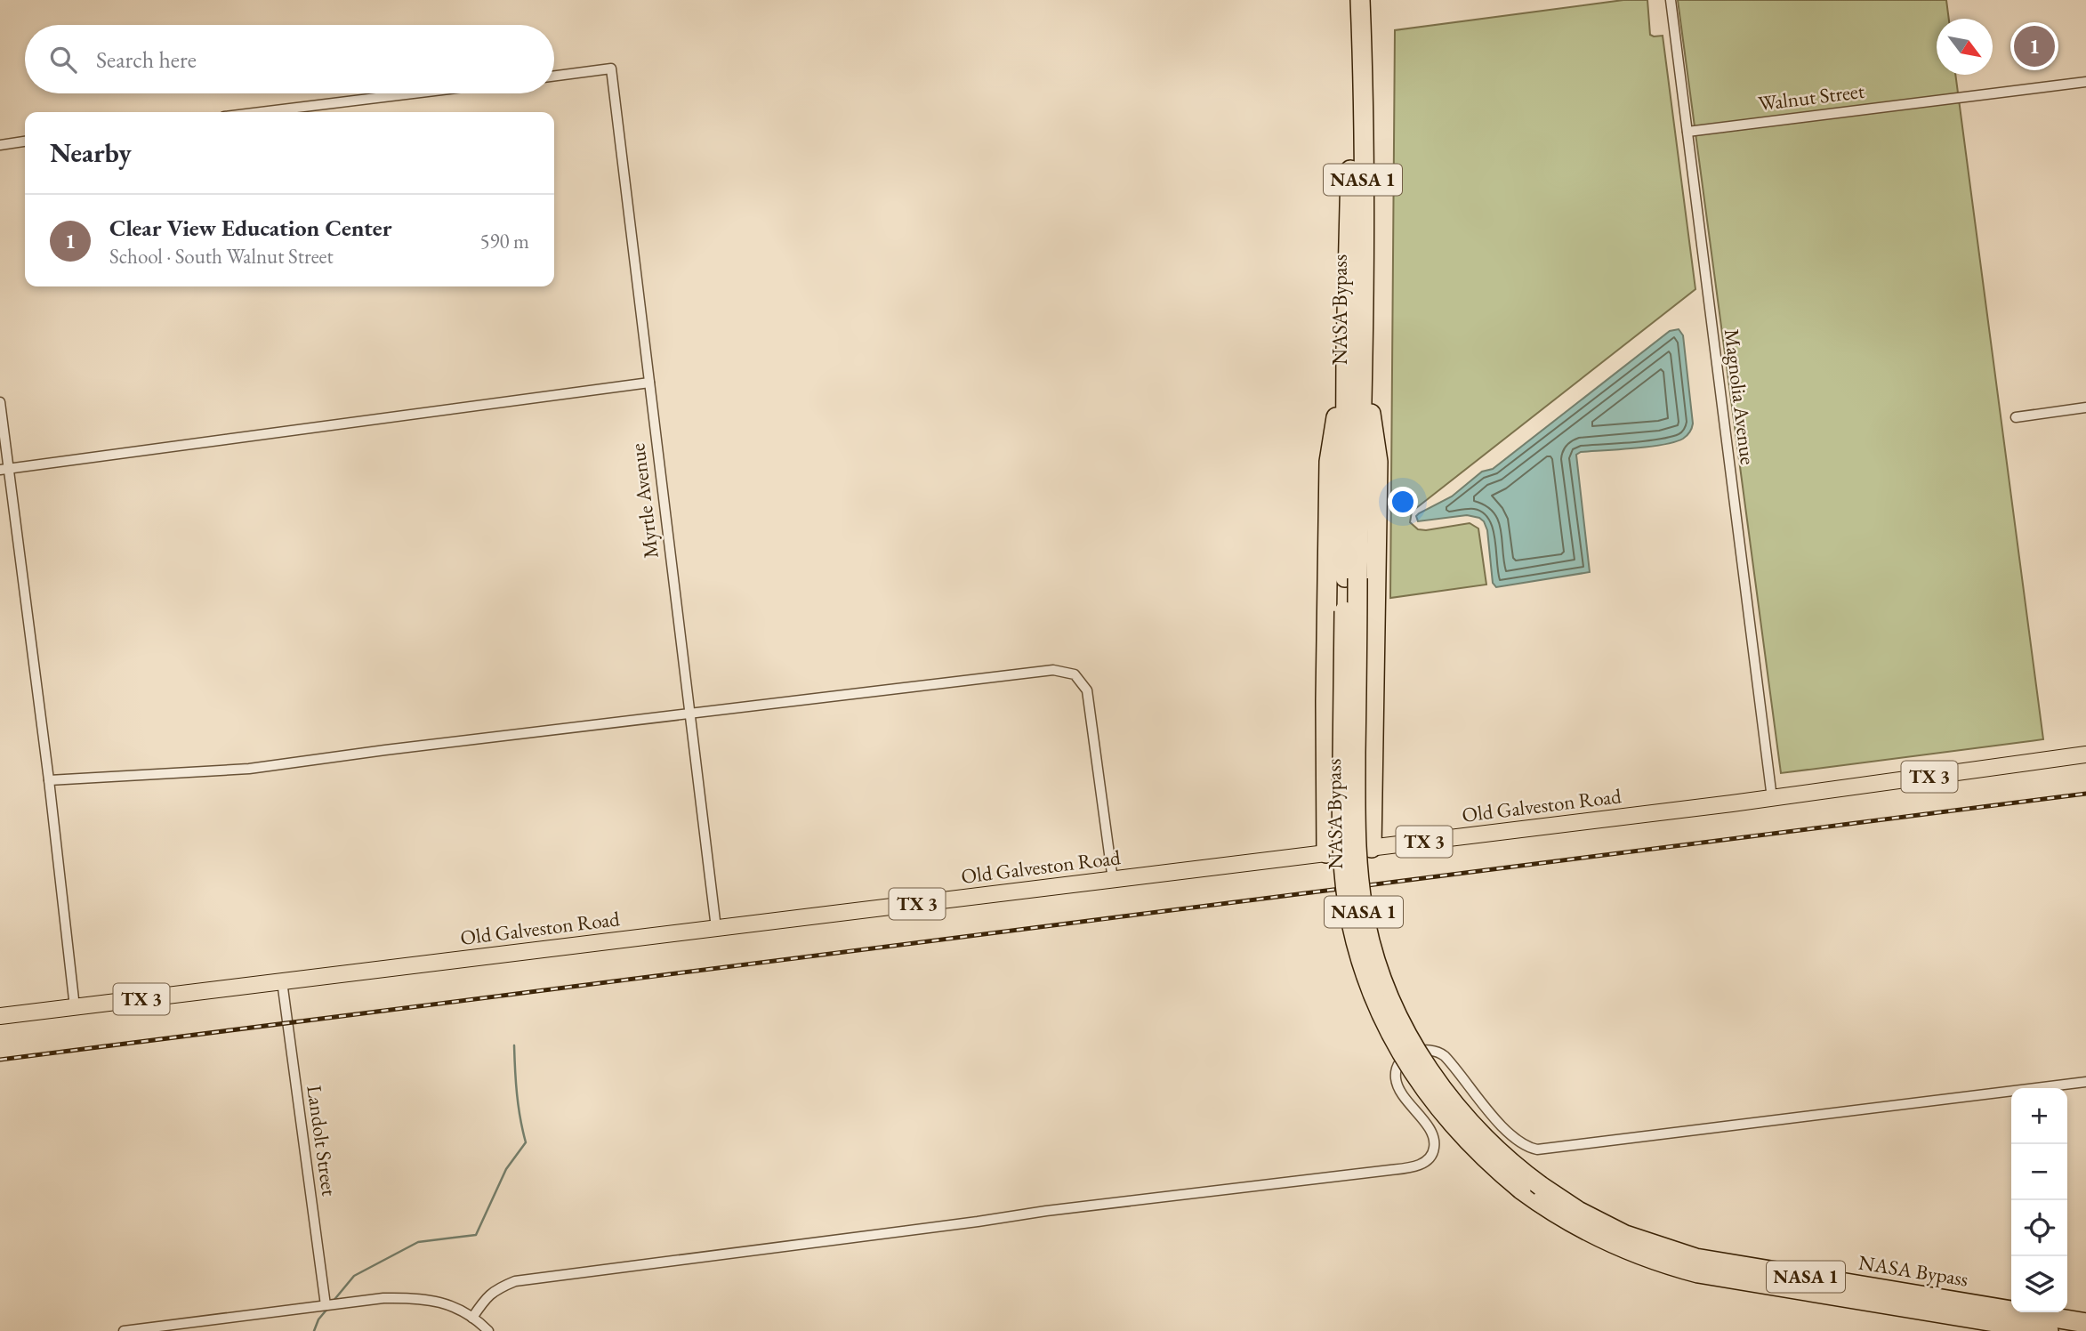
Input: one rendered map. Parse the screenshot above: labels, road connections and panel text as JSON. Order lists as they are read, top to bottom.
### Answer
{
  "streets": {
    "highway": ["NASA 1", "NASA Bypass"],
    "main road": ["TX 3", "Old Galveston Road"],
    "street": [
      "Walnut Street",
      "Magnolia Avenue",
      "Myrtle Avenue",
      "Landolt Street"
    ]
  },
  "crossings": [
    ["Walnut Street", "Magnolia Avenue"],
    ["Magnolia Avenue", "Old Galveston Road"],
    ["Myrtle Avenue", "Old Galveston Road"],
    ["Old Galveston Road", "Landolt Street"]
  ],
  "north": "bottom right",
  "page": {
    "pins": "1",
    "search": "Search here",
    "heading": "Nearby",
    "list": [
      {
        "mark": "1",
        "name": "Clear View Education Center",
        "note": "School · South Walnut Street",
        "value": "590 m"
      }
    ],
    "map_buttons": ["+", "−"]
  }
}
